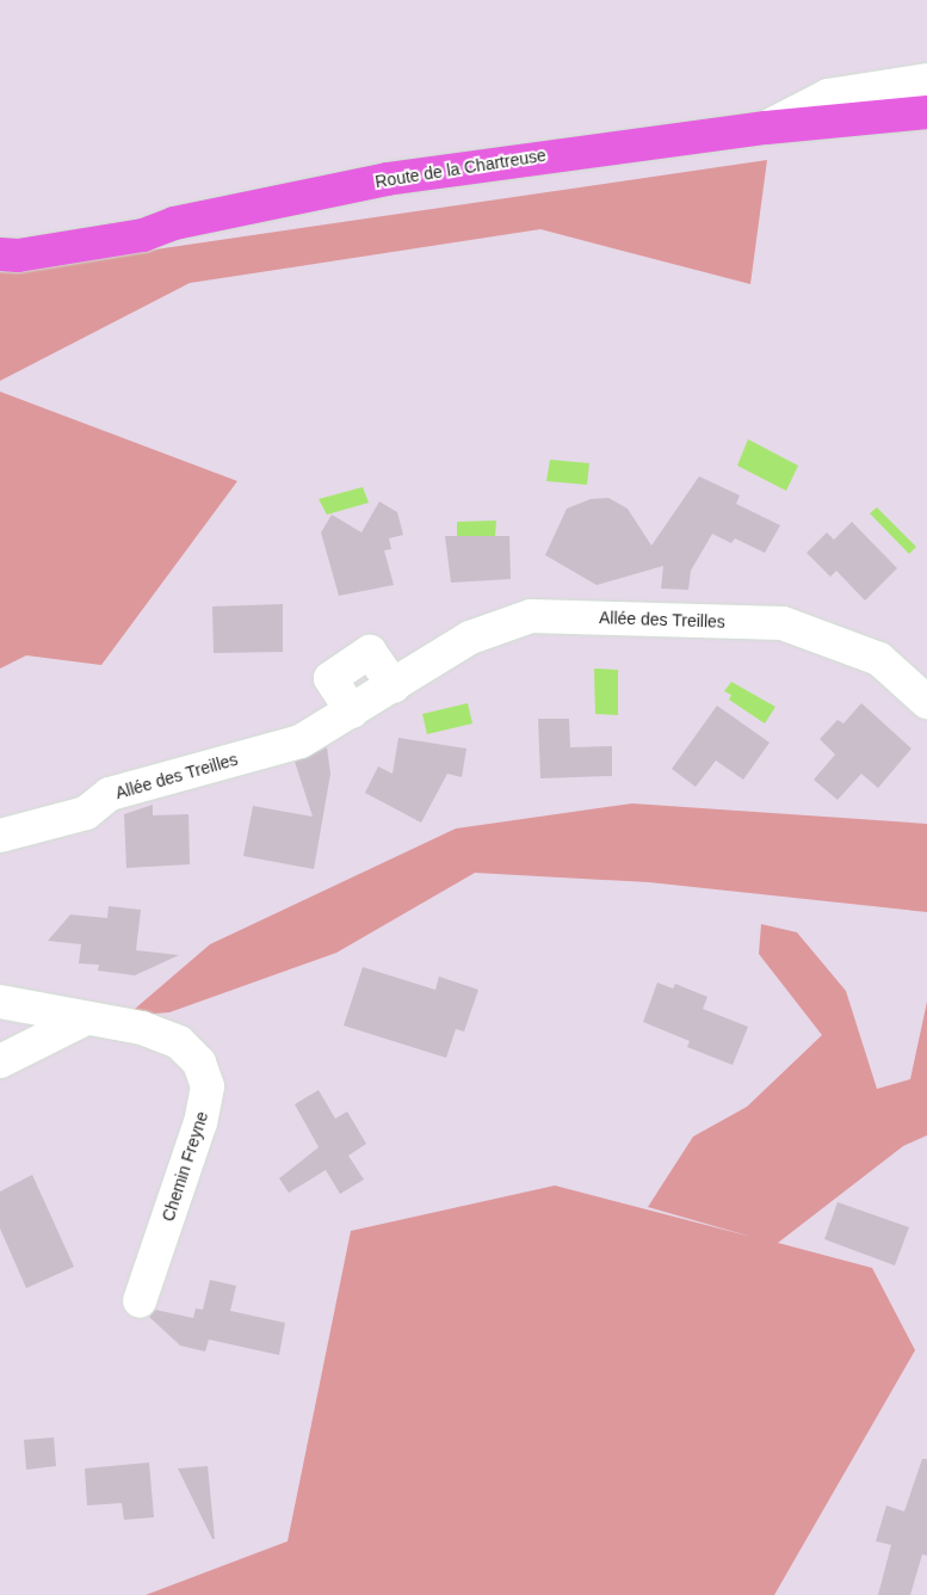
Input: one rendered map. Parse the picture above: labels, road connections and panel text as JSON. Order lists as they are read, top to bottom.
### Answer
{
  "streets": {
    "main road": ["Route de la Chartreuse"],
    "street": ["Allée des Treilles", "Chemin Freyne"]
  }
}
